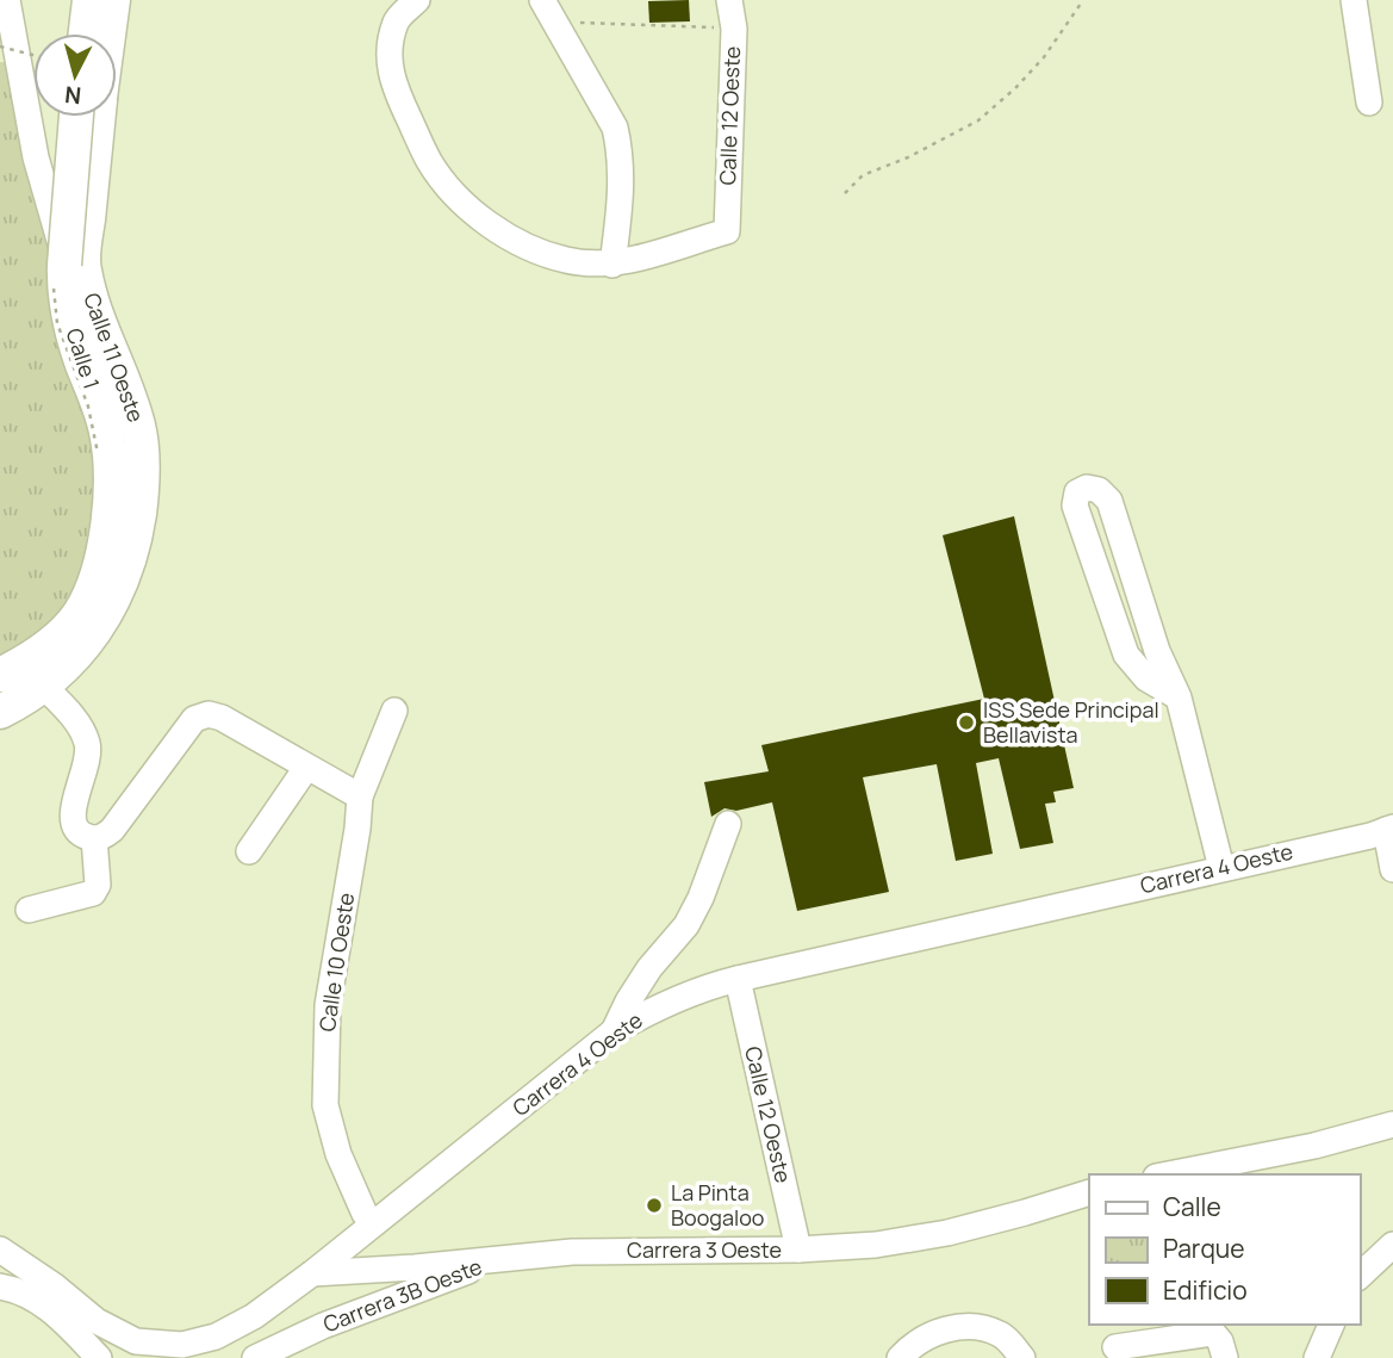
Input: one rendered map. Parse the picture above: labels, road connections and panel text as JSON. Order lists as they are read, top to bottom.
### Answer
{
  "streets": {
    "main road": ["Calle 11 Oeste", "Calle 1"],
    "street": [
      "Calle 12 Oeste",
      "Carrera 4 Oeste",
      "Calle 10 Oeste",
      "Carrera 3 Oeste",
      "Carrera 3B Oeste"
    ]
  },
  "crossings": [
    ["Calle 12 Oeste", "Carrera 4 Oeste"],
    ["Calle 12 Oeste", "Carrera 3 Oeste"],
    ["Carrera 4 Oeste", "Carrera 3 Oeste"],
    ["Carrera 3 Oeste", "Carrera 3B Oeste"]
  ],
  "places": ["ISS Sede Principal Bellavista", "La Pinta Boogaloo"],
  "legend": ["Calle", "Parque", "Edificio"],
  "north": "bottom"
}
